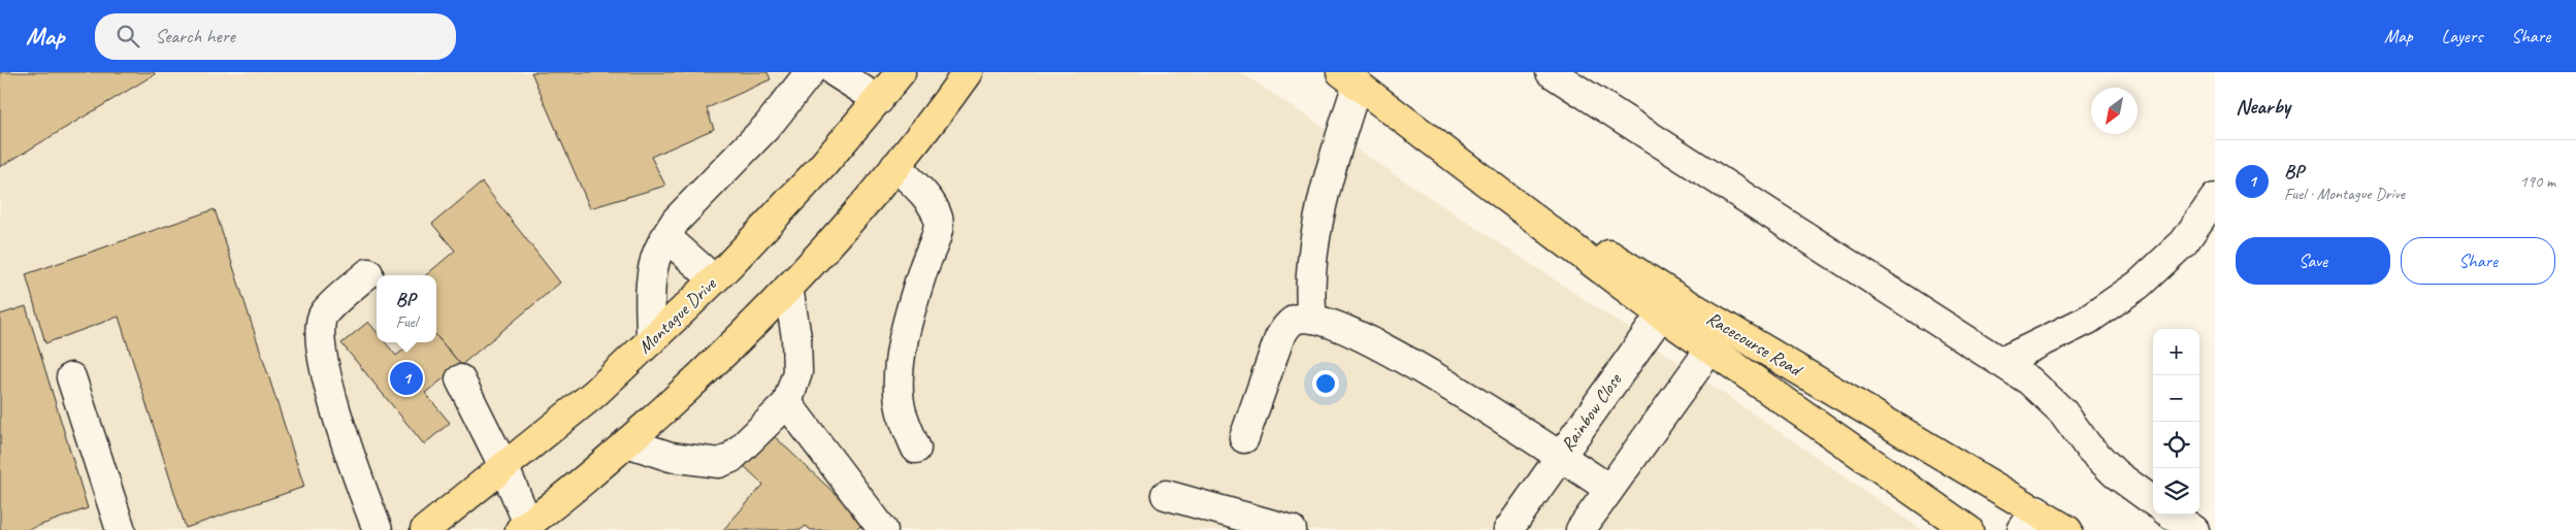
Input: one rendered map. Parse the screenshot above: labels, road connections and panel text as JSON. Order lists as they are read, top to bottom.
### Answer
{
  "streets": {
    "main road": ["Montague Drive", "Racecourse Road"],
    "lane": ["Rainbow Close"]
  },
  "crossings": [
    ["Racecourse Road", "Rainbow Close"]
  ],
  "north": "bottom left",
  "page": {
    "header": "Map",
    "search": "Search here",
    "nav": ["Map", "Layers", "Share"],
    "heading": "Nearby",
    "list": [
      {
        "mark": "1",
        "name": "BP",
        "note": "Fuel · Montague Drive",
        "value": "190 m"
      }
    ],
    "buttons": ["Save", "Share"],
    "popup": ["BP", "Fuel"],
    "map_buttons": ["+", "−"],
    "pins": "1"
  }
}
